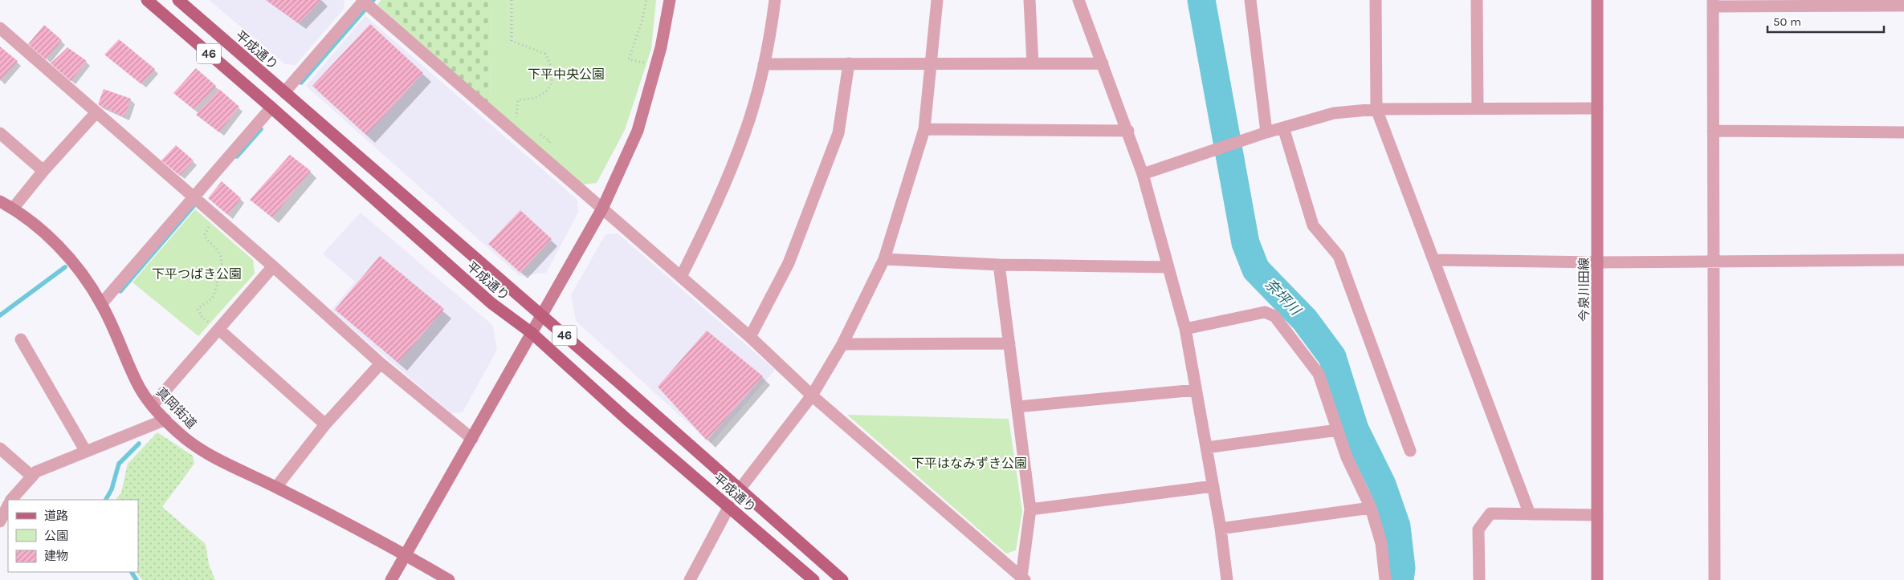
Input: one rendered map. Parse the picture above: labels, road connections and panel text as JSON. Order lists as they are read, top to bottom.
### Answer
{
  "streets": {
    "main road": ["平成通り", "46"],
    "street": ["今泉川田線", "真岡街道"]
  },
  "water": ["奈坪川"],
  "parks": ["下平中央公園", "下平つばき公園", "下平はなみずき公園"],
  "legend": ["道路", "公園", "建物"],
  "scale_bar": "50 m"
}
